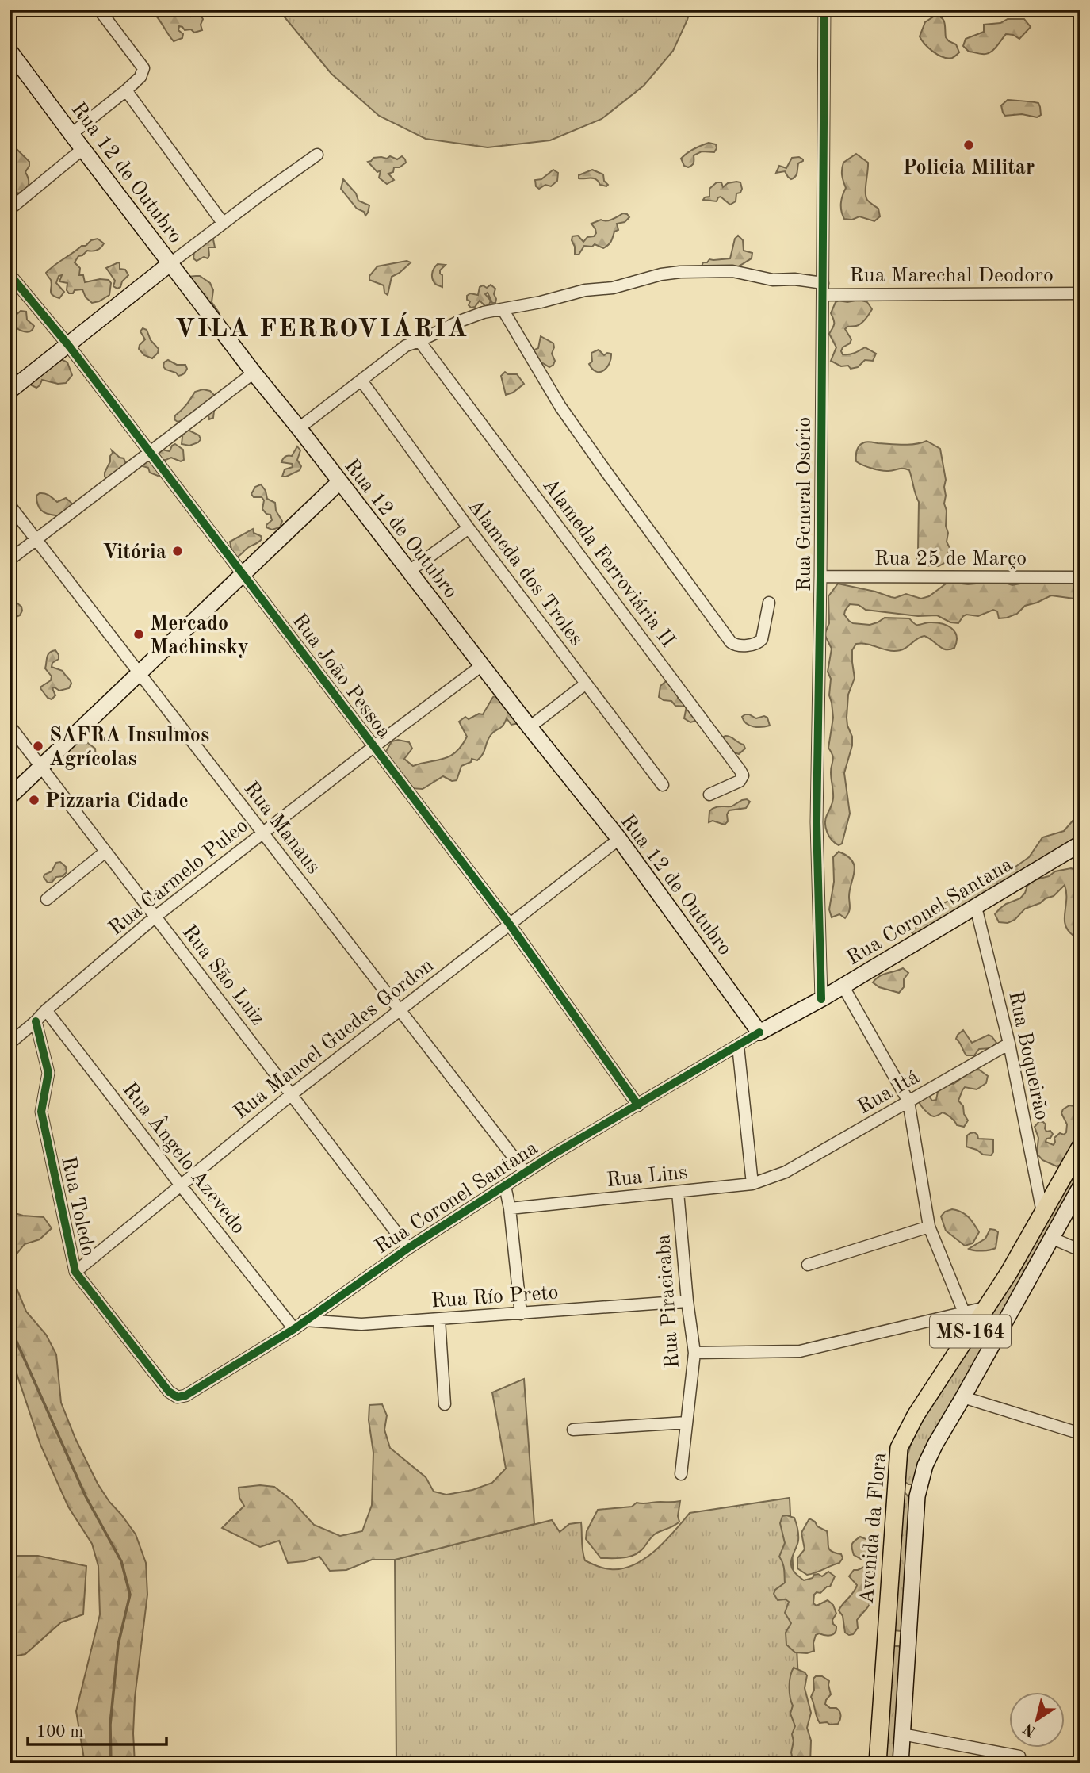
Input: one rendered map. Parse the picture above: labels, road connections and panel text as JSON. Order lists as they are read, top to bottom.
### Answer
{
  "streets": {
    "main road": [
      "Rua 12 de Outubro",
      "Rua Coronel Santana",
      "MS-164",
      "Avenida da Flora"
    ],
    "street": [
      "Rua Marechal Deodoro",
      "Rua General Osório",
      "Rua 25 de Março",
      "Alameda Ferroviária II",
      "Alameda dos Troles",
      "Rua João Pessoa",
      "Rua Manaus",
      "Rua Carmelo Puleo",
      "Rua São Luiz",
      "Rua Manoel Guedes Gordon",
      "Rua Boqueirão",
      "Rua Itá",
      "Rua Ângelo Azevedo",
      "Rua Lins",
      "Rua Toledo",
      "Rua Río Preto",
      "Rua Piracicaba"
    ]
  },
  "crossings": [
    ["Rua 12 de Outubro", "Rua Marechal Deodoro"],
    ["Rua 12 de Outubro", "Rua Carmelo Puleo"],
    ["Rua 12 de Outubro", "Rua Coronel Santana"],
    ["Rua 12 de Outubro", "Rua Manoel Guedes Gordon"],
    ["Rua Marechal Deodoro", "Rua General Osório"],
    ["Rua Marechal Deodoro", "Alameda Ferroviária II"],
    ["Rua Marechal Deodoro", "Alameda dos Troles"],
    ["Rua General Osório", "Rua 25 de Março"],
    ["Rua General Osório", "Rua Coronel Santana"],
    ["Rua João Pessoa", "Rua Carmelo Puleo"],
    ["Rua João Pessoa", "Rua Coronel Santana"],
    ["Rua João Pessoa", "Rua Manoel Guedes Gordon"],
    ["Rua Manaus", "Rua Carmelo Puleo"],
    ["Rua Manaus", "Rua Coronel Santana"],
    ["Rua Manaus", "Rua Manoel Guedes Gordon"],
    ["Rua Carmelo Puleo", "Rua São Luiz"],
    ["Rua Carmelo Puleo", "Rua Ângelo Azevedo"],
    ["Rua Carmelo Puleo", "Rua Toledo"],
    ["Rua Coronel Santana", "Rua São Luiz"],
    ["Rua Coronel Santana", "Rua Boqueirão"],
    ["Rua Coronel Santana", "Rua Ângelo Azevedo"],
    ["Rua Coronel Santana", "Rua Toledo"],
    ["Rua Coronel Santana", "Rua Río Preto"],
    ["Rua São Luiz", "Rua Manoel Guedes Gordon"],
    ["Rua Manoel Guedes Gordon", "Rua Ângelo Azevedo"],
    ["Rua Manoel Guedes Gordon", "Rua Toledo"],
    ["Rua Boqueirão", "Rua Itá"],
    ["Rua Boqueirão", "Avenida da Flora"],
    ["Rua Itá", "Rua Lins"],
    ["Rua Lins", "Rua Piracicaba"],
    ["Rua Río Preto", "Rua Piracicaba"]
  ],
  "districts": ["VILA FERROVIÁRIA"],
  "places": [
    "Policia Militar",
    "Vitória",
    "Mercado Machinsky",
    "SAFRA Insulmos Agrícolas",
    "Pizzaria Cidade"
  ],
  "scale_bar": "100 m",
  "north": "bottom left"
}
